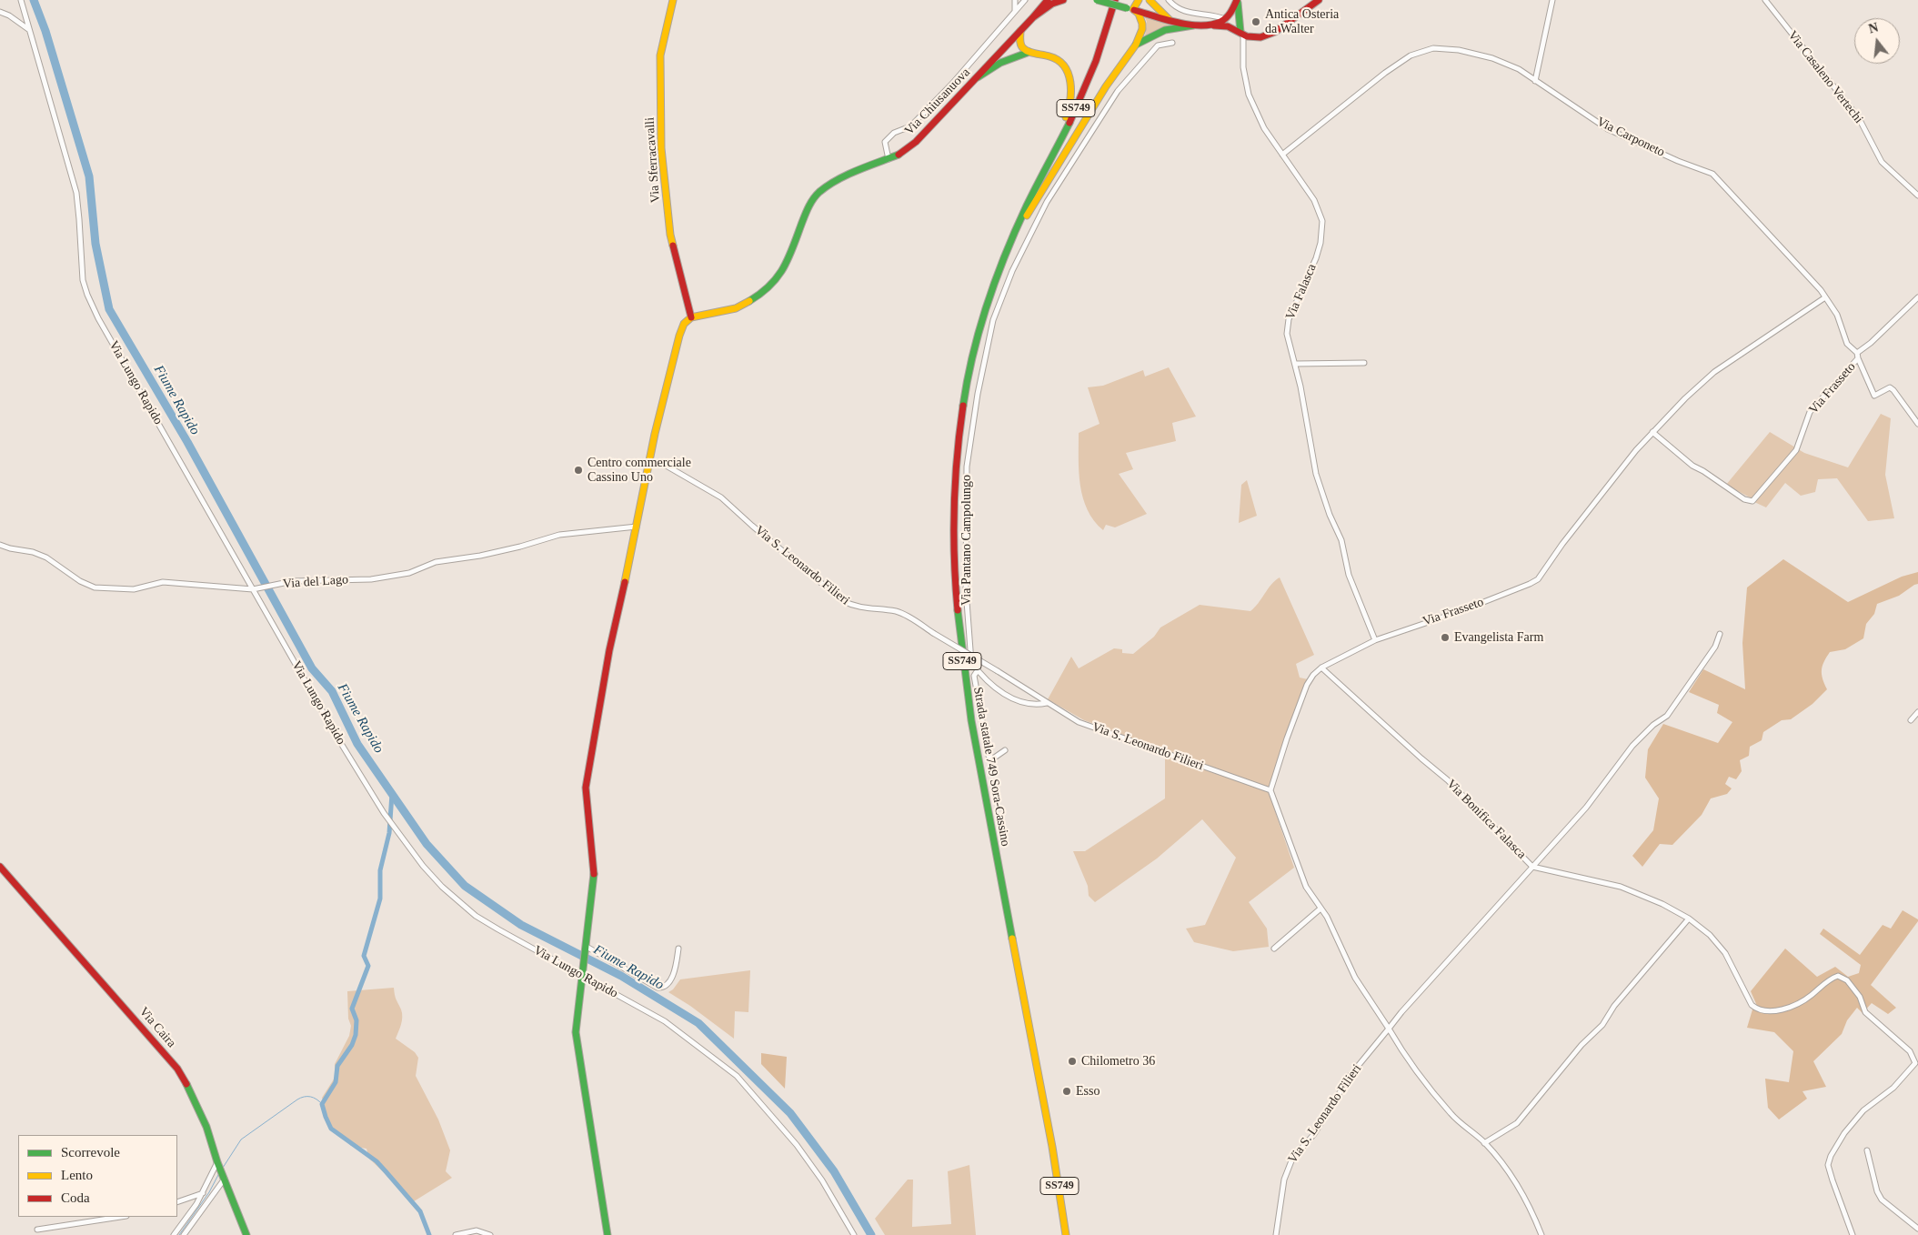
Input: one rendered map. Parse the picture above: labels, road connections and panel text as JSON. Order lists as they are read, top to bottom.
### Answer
{
  "streets": {
    "main road": [
      "Via Chiusanuova",
      "SS749",
      "Via Sferracavalli",
      "Strada statale 749 Sora-Cassino",
      "Via Caira"
    ],
    "street": [
      "Via Casaleno Vertechi",
      "Via Carponeto",
      "Via Falasca",
      "Via Lungo Rapido",
      "Via Frasseto",
      "Via Pantano Campolungo",
      "Via S. Leonardo Filieri",
      "Via del Lago",
      "Via Bonifica Falasca"
    ]
  },
  "crossings": [
    ["Via Chiusanuova", "Via Sferracavalli"],
    ["Via Carponeto", "Via Falasca"],
    ["Via Carponeto", "Via Frasseto"],
    ["Via Falasca", "Via Frasseto"],
    ["Via Lungo Rapido", "Via del Lago"],
    ["Via Frasseto", "Via S. Leonardo Filieri"],
    ["Via Frasseto", "Via Bonifica Falasca"],
    ["Via Pantano Campolungo", "Via S. Leonardo Filieri"],
    ["Via S. Leonardo Filieri", "Via Bonifica Falasca"]
  ],
  "water": ["Fiume Rapido"],
  "places": [
    "Antica Osteria da Walter",
    "Centro commerciale Cassino Uno",
    "Evangelista Farm",
    "Chilometro 36",
    "Esso"
  ],
  "legend": ["Scorrevole", "Lento", "Coda"],
  "north": "top"
}
